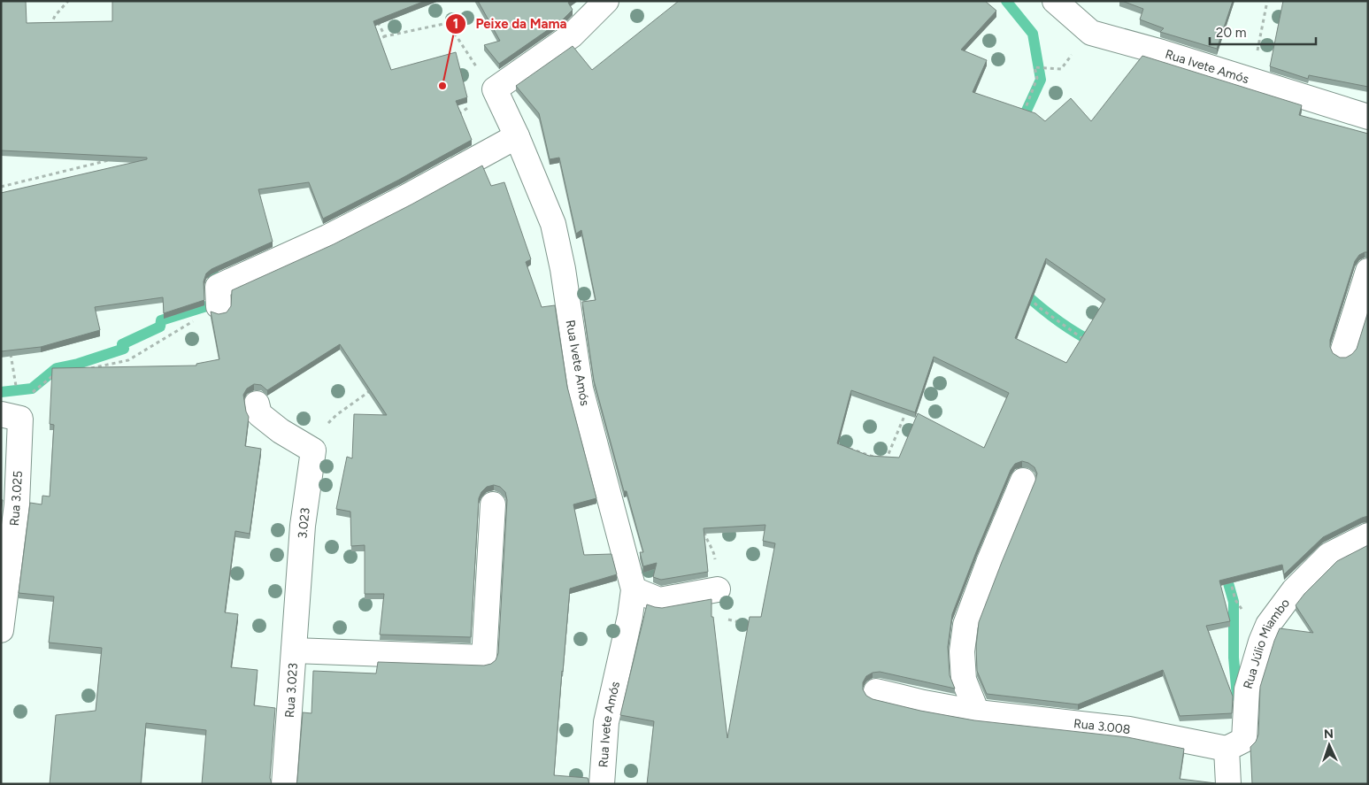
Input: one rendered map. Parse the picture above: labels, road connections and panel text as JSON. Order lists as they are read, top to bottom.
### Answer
{
  "streets": {
    "street": [
      "Rua Ivete Amós",
      "Rua 3.025",
      "3.023",
      "Rua Júlio Miambo",
      "Rua 3.023",
      "Rua 3.008"
    ]
  },
  "crossings": [
    ["3.023", "Rua 3.023"],
    ["Rua Júlio Miambo", "Rua 3.008"]
  ],
  "places": ["Peixe da Mama"],
  "scale_bar": "20 m",
  "north": "top"
}
